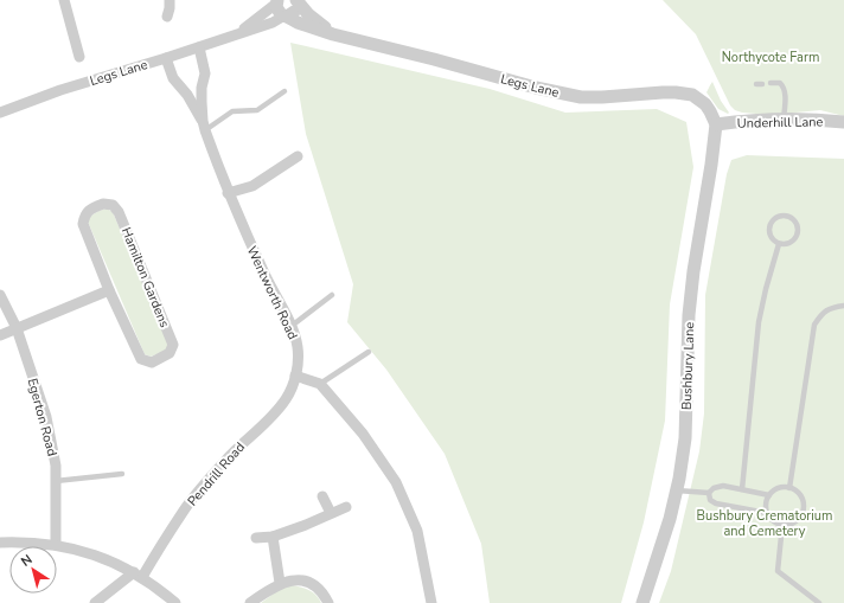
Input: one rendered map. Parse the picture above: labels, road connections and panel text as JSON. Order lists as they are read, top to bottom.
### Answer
{
  "streets": {
    "street": [
      "Legs Lane",
      "Underhill Lane",
      "Hamilton Gardens",
      "Wentworth Road",
      "Bushbury Lane",
      "Egerton Road",
      "Pendrill Road"
    ]
  },
  "crossings": [
    ["Legs Lane", "Underhill Lane"],
    ["Legs Lane", "Wentworth Road"],
    ["Legs Lane", "Bushbury Lane"],
    ["Underhill Lane", "Bushbury Lane"],
    ["Wentworth Road", "Pendrill Road"]
  ],
  "parks": ["Northycote Farm", "Bushbury Crematorium and Cemetery"],
  "north": "top left"
}
